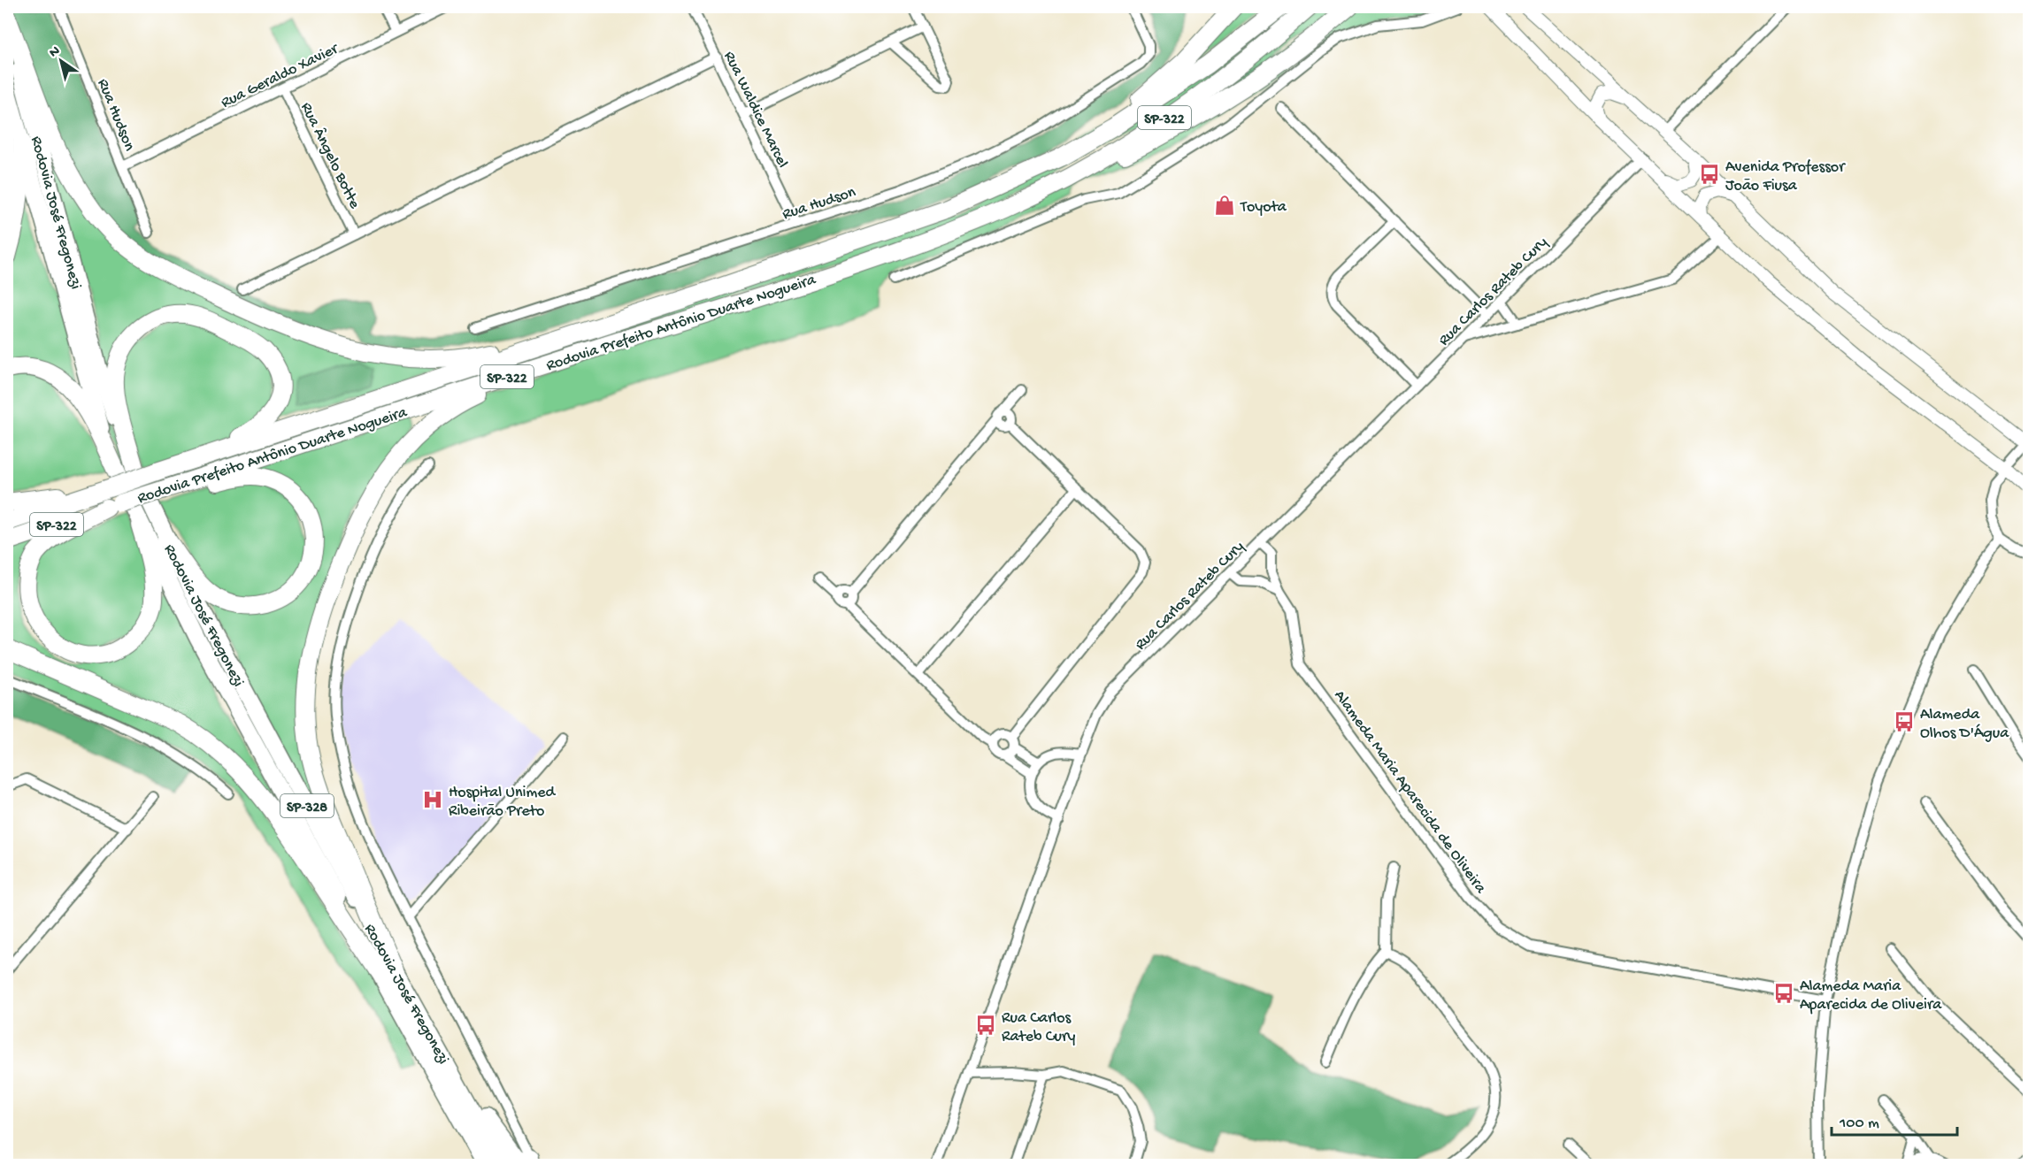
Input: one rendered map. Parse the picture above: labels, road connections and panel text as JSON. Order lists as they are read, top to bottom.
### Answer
{
  "streets": {
    "highway": [
      "SP-322",
      "Rodovia José Fregonezi",
      "Rodovia Prefeito Antônio Duarte Nogueira",
      "SP-328"
    ],
    "street": [
      "Rua Geraldo Xavier",
      "Rua Waldice Marcel",
      "Rua Hudson",
      "Rua Ângelo Botte",
      "Rua Carlos Rateb Cury",
      "Alameda Maria Aparecida de Oliveira"
    ]
  },
  "crossings": [
    ["Rua Geraldo Xavier", "Rua Hudson"],
    ["Rua Geraldo Xavier", "Rua Ângelo Botte"],
    ["Rua Waldice Marcel", "Rua Hudson"],
    ["Rodovia José Fregonezi", "Rodovia Prefeito Antônio Duarte Nogueira"],
    ["Rua Carlos Rateb Cury", "Alameda Maria Aparecida de Oliveira"]
  ],
  "places": {
    "bus stop": [
      "Avenida Professor João Fiusa",
      "Alameda Olhos D'Água",
      "Alameda Maria Aparecida de Oliveira",
      "Rua Carlos Rateb Cury"
    ],
    "shop": ["Toyota"],
    "hospital": ["Hospital Unimed Ribeirão Preto"]
  },
  "scale_bar": "100 m",
  "north": "top left"
}
